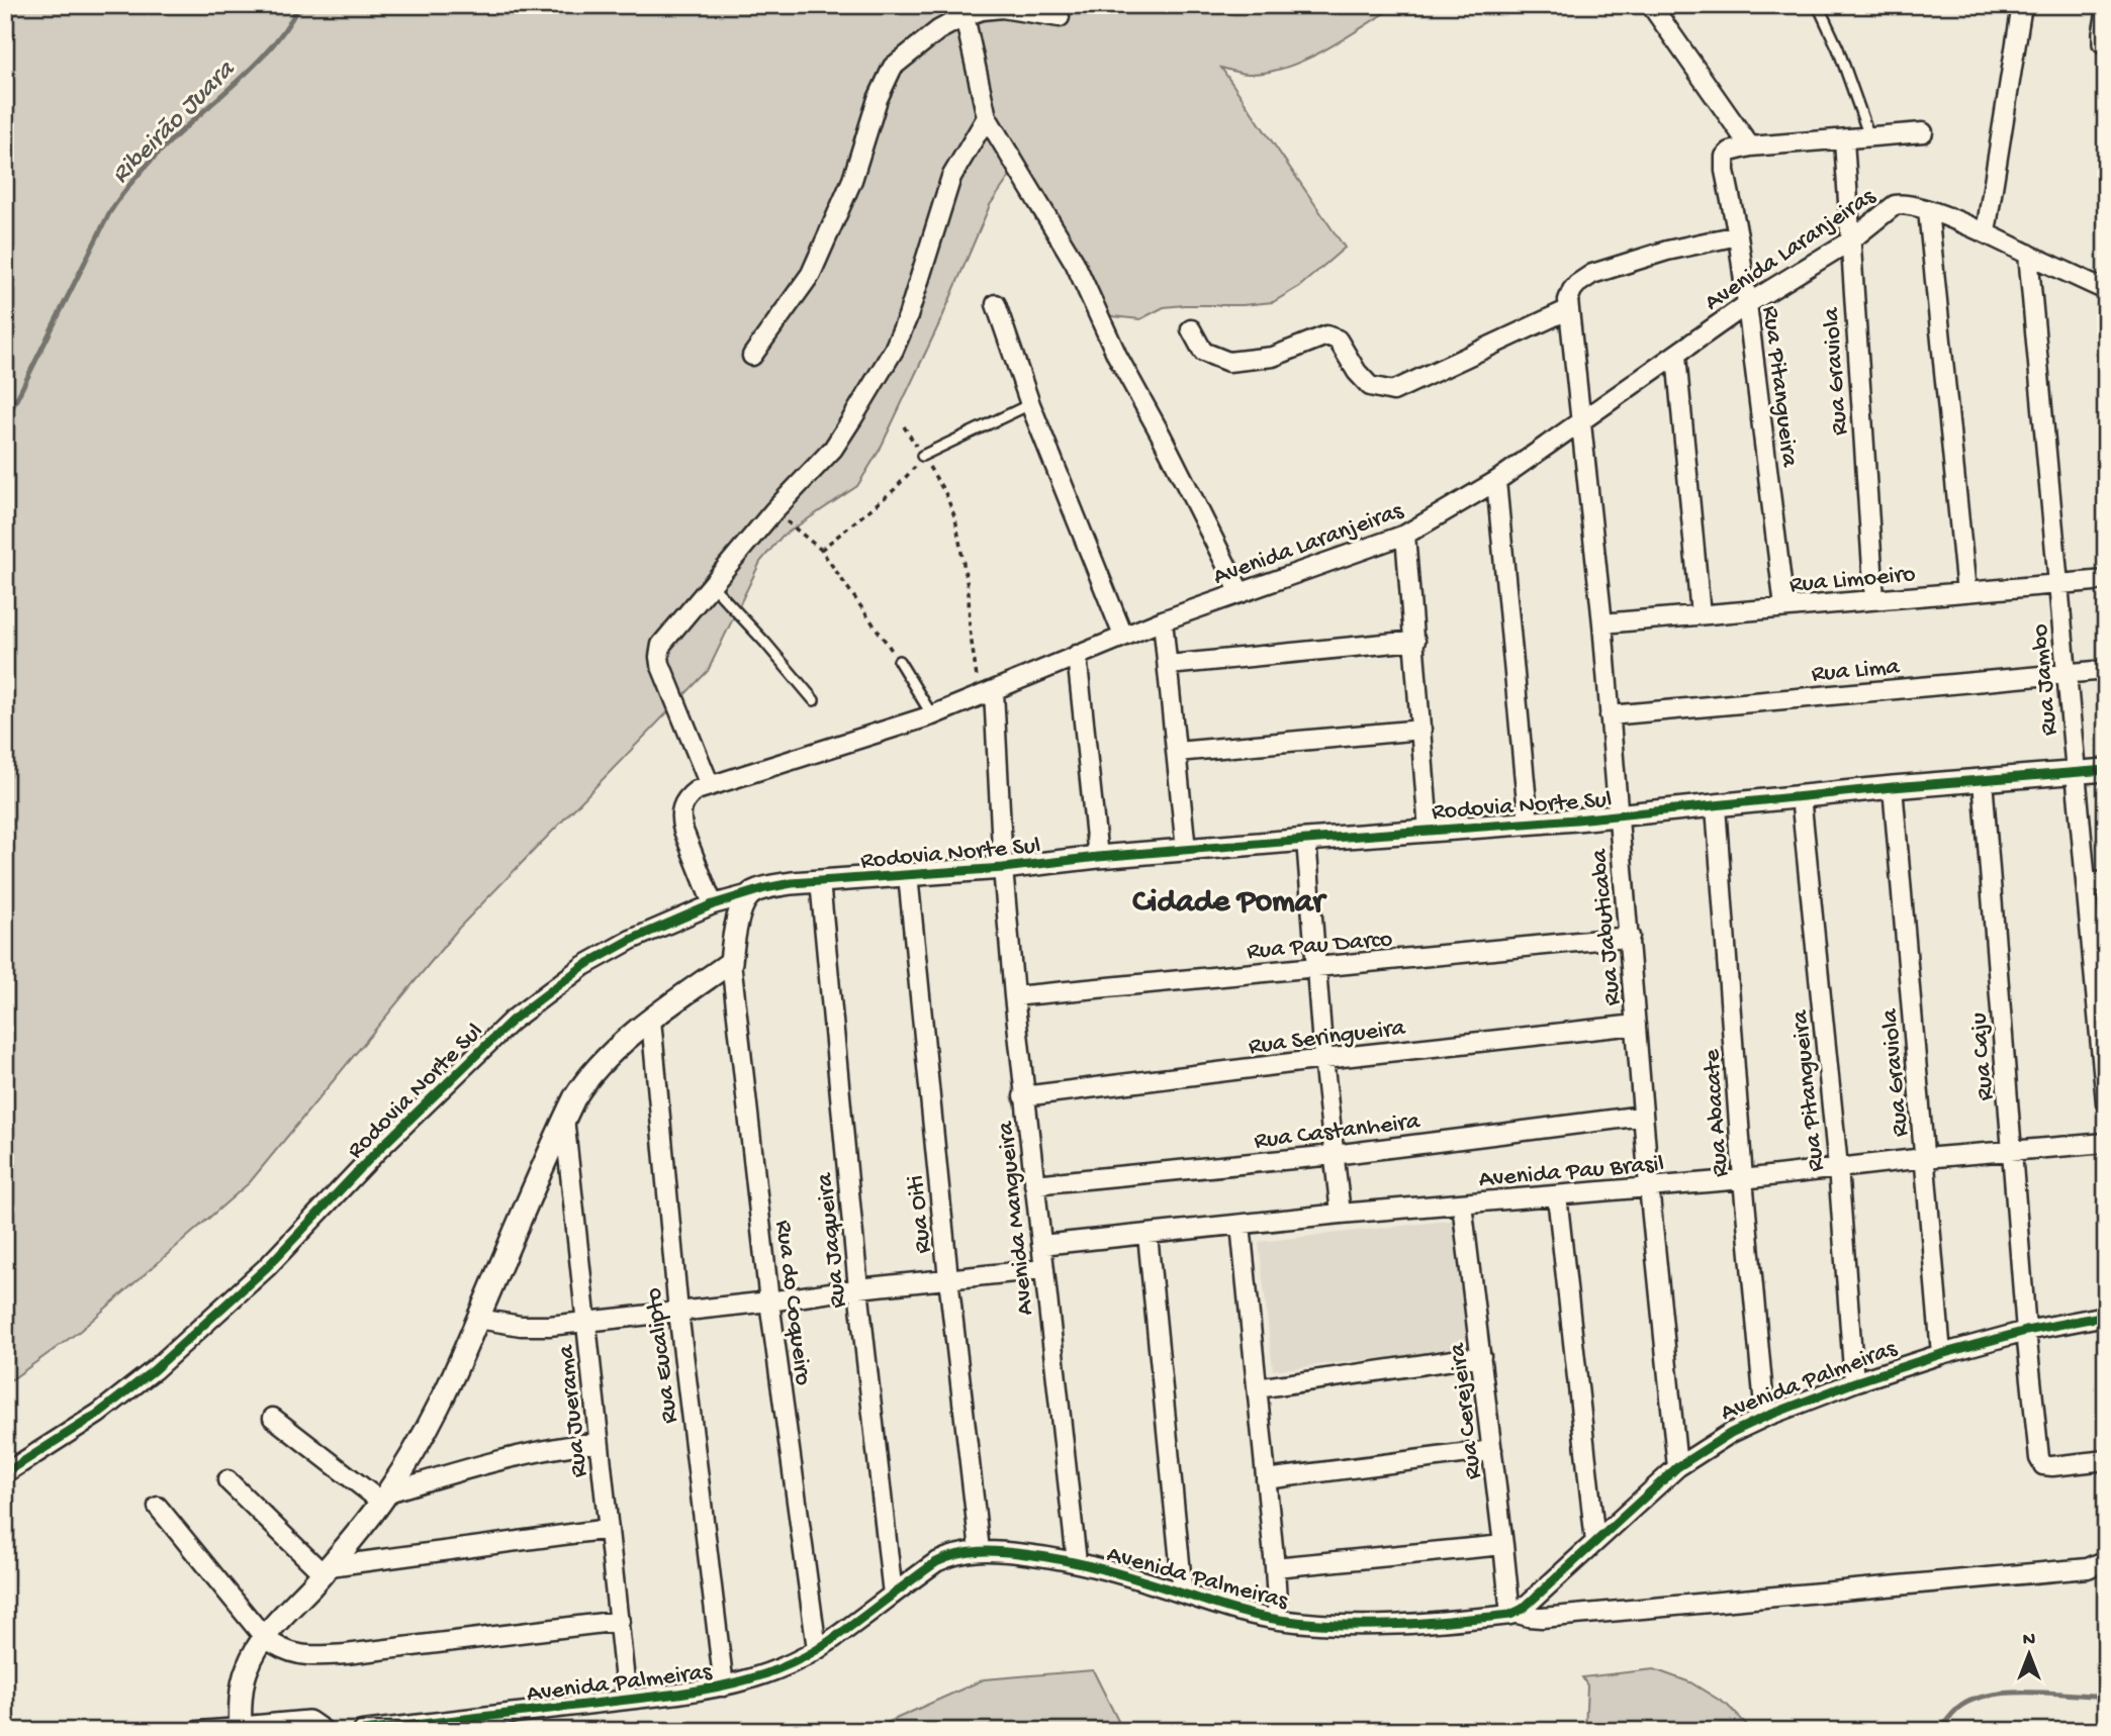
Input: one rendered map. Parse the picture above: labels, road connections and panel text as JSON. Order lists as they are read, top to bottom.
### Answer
{
  "streets": {
    "street": [
      "Avenida Laranjeiras",
      "Rua Graviola",
      "Rua Pitangueira",
      "Rua Limoeiro",
      "Rua Lima",
      "Rua Jambo",
      "Rodovia Norte Sul",
      "Rua Jabuticaba",
      "Rua Pau Darco",
      "Rua Seringueira",
      "Rua Caju",
      "Rua Abacate",
      "Rua Castanheira",
      "Avenida Pau Brasil",
      "Rua Oiti",
      "Avenida Mangueira",
      "Rua Jaqueira",
      "Rua do Coqueiro",
      "Rua Eucalipto",
      "Avenida Palmeiras",
      "Rua Juerama",
      "Rua Cerejeira"
    ]
  },
  "crossings": [
    ["Avenida Laranjeiras", "Rua Graviola"],
    ["Avenida Laranjeiras", "Rua Pitangueira"],
    ["Avenida Laranjeiras", "Rua Jambo"],
    ["Avenida Laranjeiras", "Rodovia Norte Sul"],
    ["Avenida Laranjeiras", "Rua Jabuticaba"],
    ["Avenida Laranjeiras", "Avenida Mangueira"],
    ["Rua Graviola", "Rua Limoeiro"],
    ["Rua Graviola", "Rodovia Norte Sul"],
    ["Rua Graviola", "Avenida Pau Brasil"],
    ["Rua Graviola", "Avenida Palmeiras"],
    ["Rua Pitangueira", "Rua Limoeiro"],
    ["Rua Pitangueira", "Rodovia Norte Sul"],
    ["Rua Pitangueira", "Avenida Pau Brasil"],
    ["Rua Pitangueira", "Avenida Palmeiras"],
    ["Rua Limoeiro", "Rua Jambo"],
    ["Rua Limoeiro", "Rua Jabuticaba"],
    ["Rua Lima", "Rua Jambo"],
    ["Rua Lima", "Rua Jabuticaba"],
    ["Rua Jambo", "Rodovia Norte Sul"],
    ["Rodovia Norte Sul", "Rua Jabuticaba"],
    ["Rodovia Norte Sul", "Rua Caju"],
    ["Rodovia Norte Sul", "Rua Abacate"],
    ["Rodovia Norte Sul", "Rua Oiti"],
    ["Rodovia Norte Sul", "Avenida Mangueira"],
    ["Rodovia Norte Sul", "Rua Jaqueira"],
    ["Rua Jabuticaba", "Rua Pau Darco"],
    ["Rua Jabuticaba", "Rua Seringueira"],
    ["Rua Jabuticaba", "Rua Castanheira"],
    ["Rua Jabuticaba", "Avenida Pau Brasil"],
    ["Rua Jabuticaba", "Avenida Palmeiras"],
    ["Rua Pau Darco", "Avenida Mangueira"],
    ["Rua Seringueira", "Avenida Mangueira"],
    ["Rua Caju", "Avenida Pau Brasil"],
    ["Rua Caju", "Avenida Palmeiras"],
    ["Rua Abacate", "Avenida Pau Brasil"],
    ["Rua Abacate", "Avenida Palmeiras"],
    ["Rua Castanheira", "Avenida Mangueira"],
    ["Avenida Pau Brasil", "Avenida Mangueira"],
    ["Avenida Pau Brasil", "Rua Cerejeira"],
    ["Rua Oiti", "Avenida Palmeiras"],
    ["Avenida Mangueira", "Avenida Palmeiras"],
    ["Rua Jaqueira", "Avenida Palmeiras"],
    ["Rua do Coqueiro", "Avenida Palmeiras"],
    ["Rua Eucalipto", "Avenida Palmeiras"],
    ["Avenida Palmeiras", "Rua Juerama"],
    ["Avenida Palmeiras", "Rua Cerejeira"]
  ],
  "districts": ["Cidade Pomar"],
  "water": ["Ribeirão Juara"],
  "north": "top"
}
